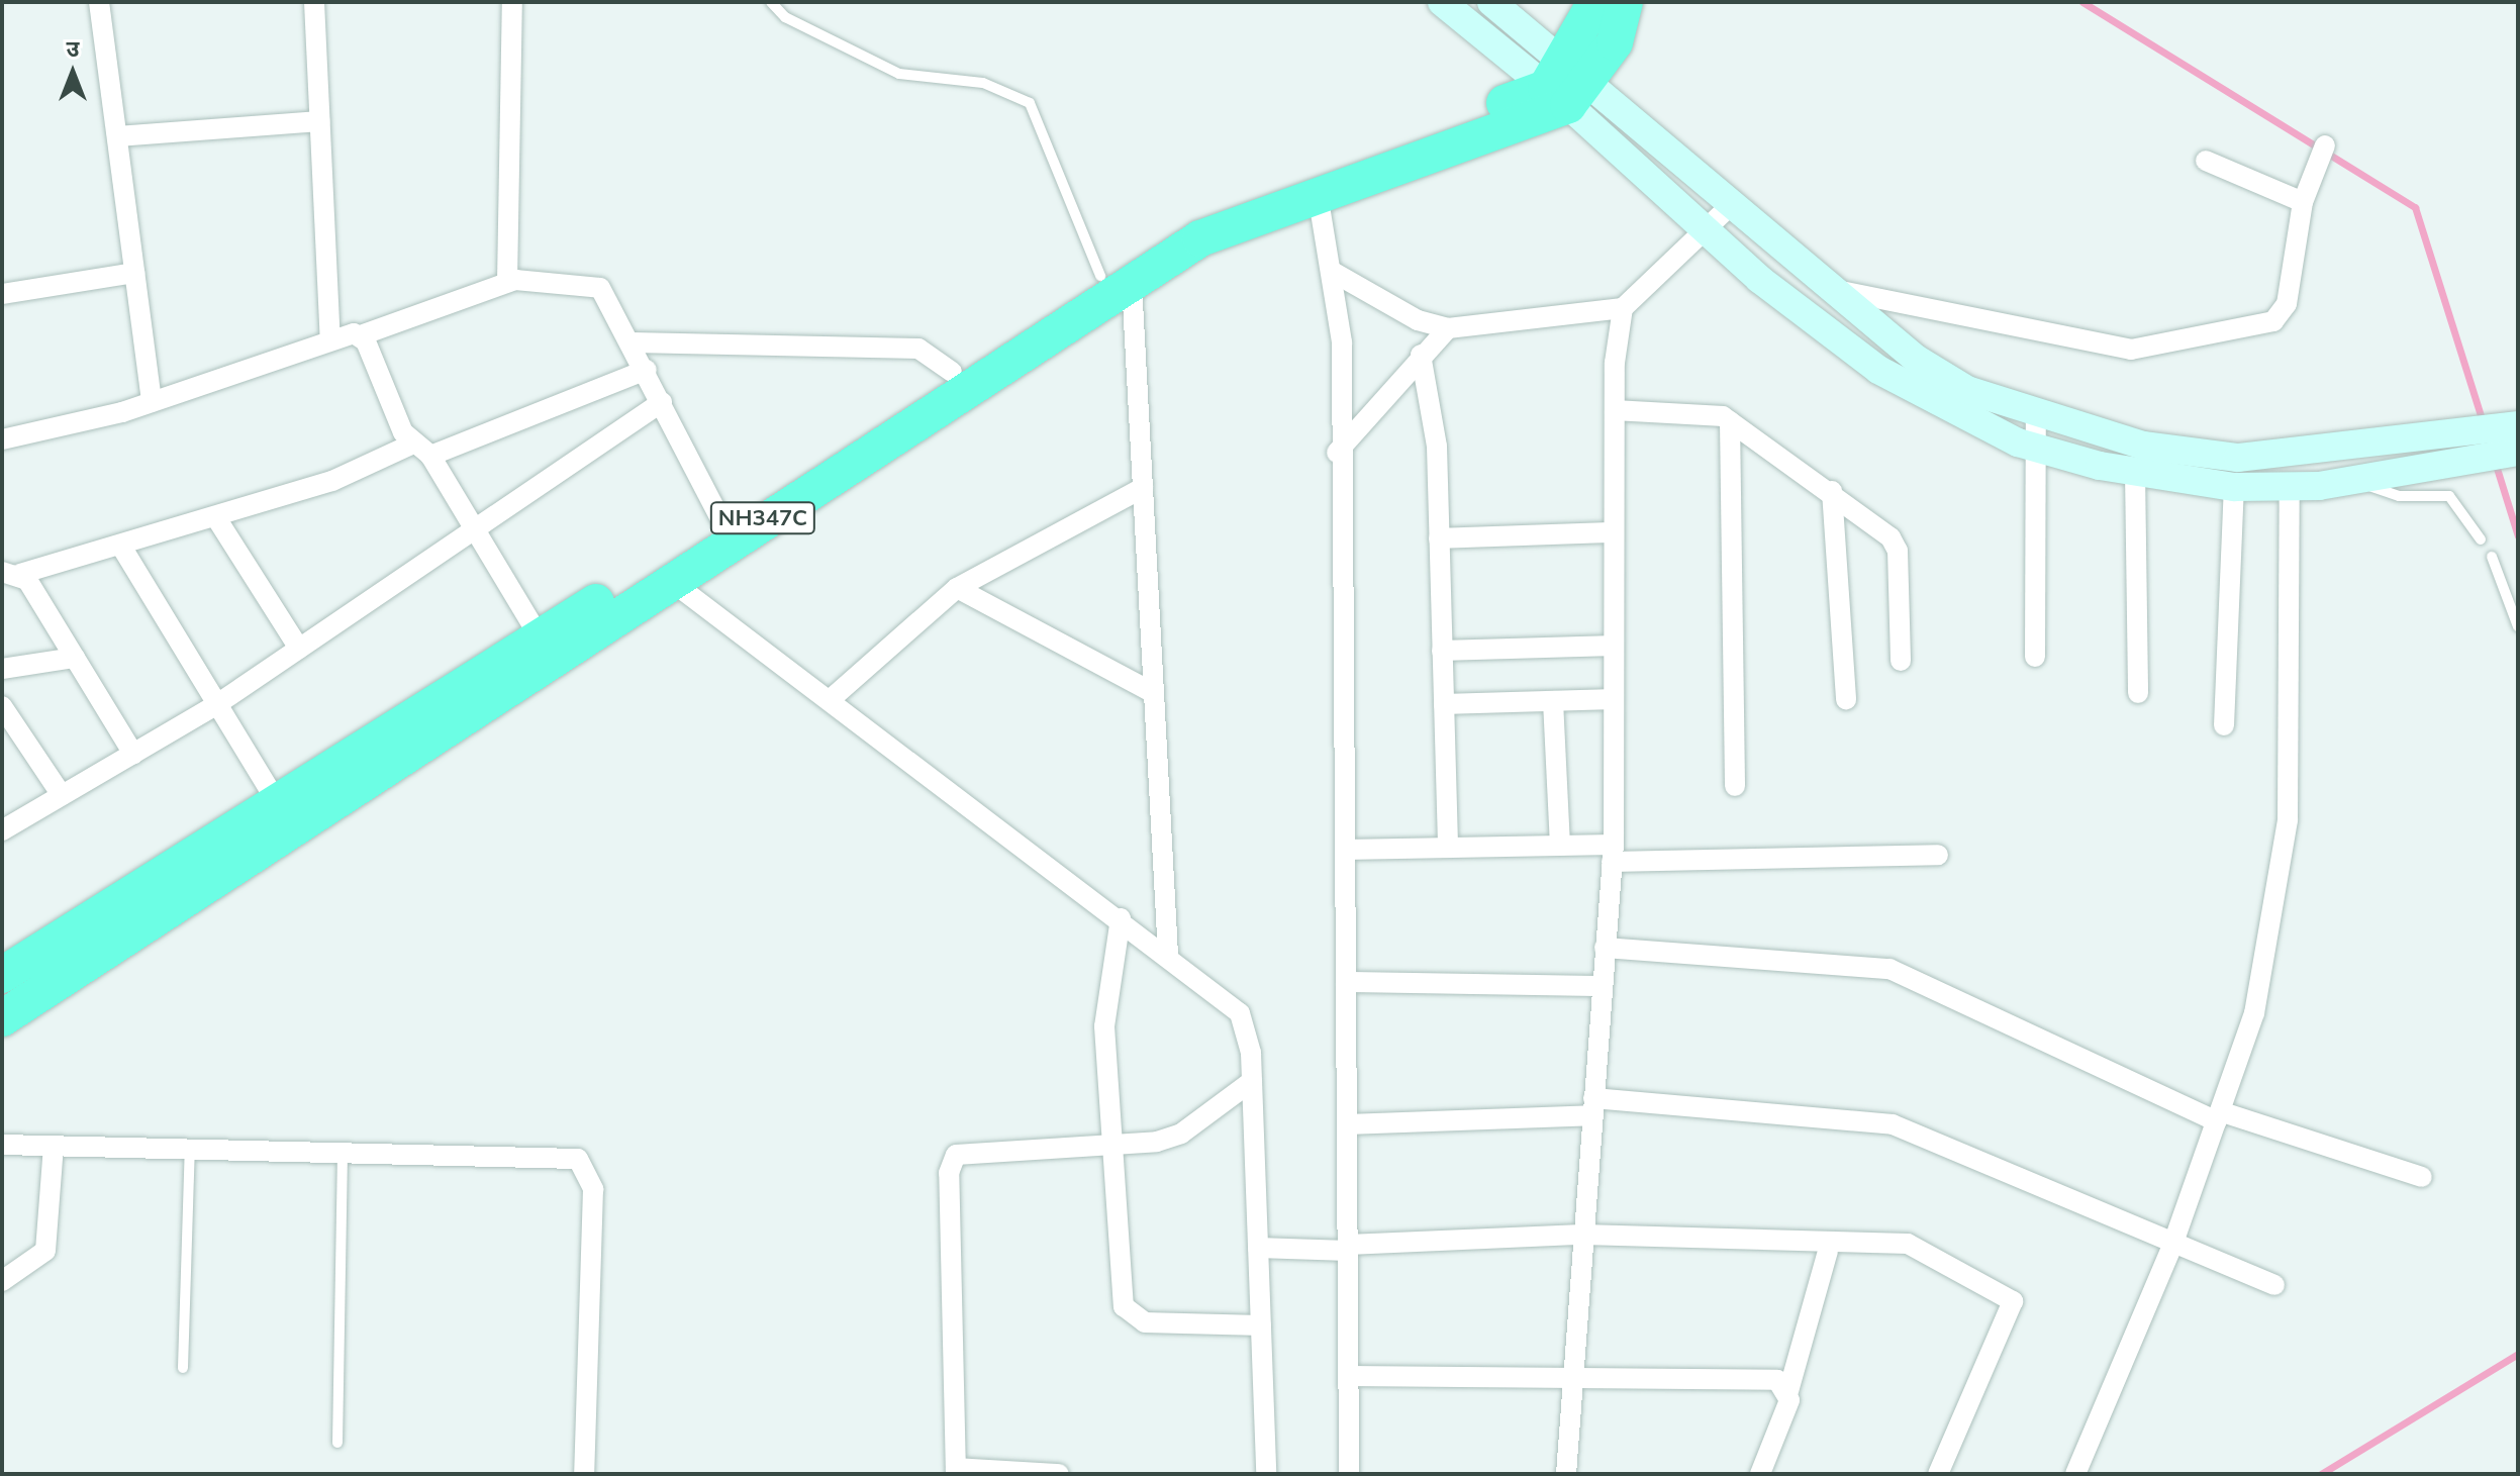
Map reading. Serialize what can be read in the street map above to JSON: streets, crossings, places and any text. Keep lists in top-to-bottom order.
{
  "streets": {
    "highway": ["NH347C"]
  },
  "north": "top"
}
